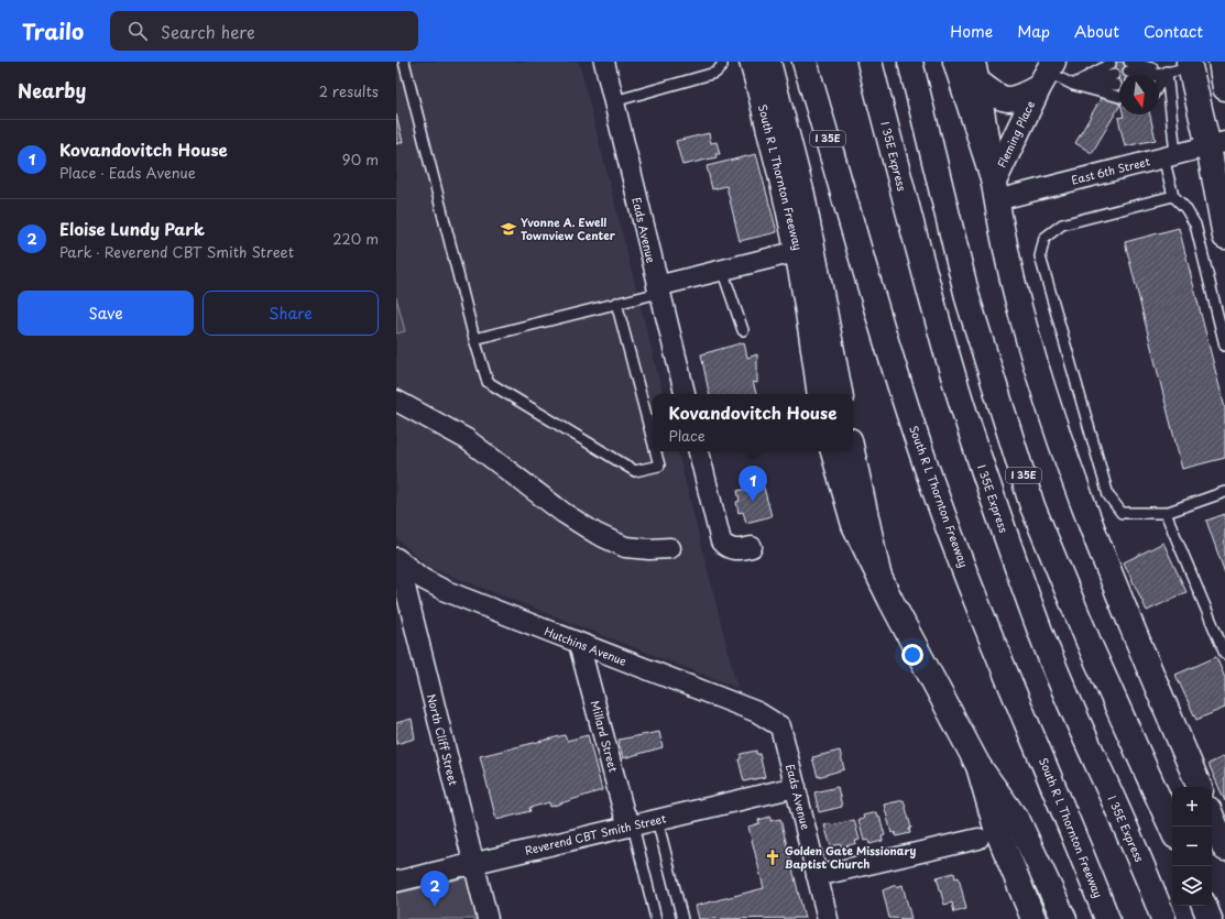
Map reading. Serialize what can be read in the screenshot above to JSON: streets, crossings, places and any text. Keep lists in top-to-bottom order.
{
  "streets": {
    "main road": [
      "Fleming Place",
      "I 35E",
      "I 35E Express",
      "South R L Thornton Freeway"
    ],
    "street": [
      "East 6th Street",
      "Eads Avenue",
      "Hutchins Avenue",
      "Millard Street",
      "North Cliff Street",
      "Reverend CBT Smith Street"
    ]
  },
  "crossings": [
    ["Fleming Place", "East 6th Street"],
    ["Eads Avenue", "Hutchins Avenue"],
    ["Eads Avenue", "Reverend CBT Smith Street"],
    ["Hutchins Avenue", "Millard Street"],
    ["Hutchins Avenue", "North Cliff Street"],
    ["Millard Street", "Reverend CBT Smith Street"],
    ["North Cliff Street", "Reverend CBT Smith Street"]
  ],
  "places": {
    "school or university": ["Yvonne A. Ewell Townview Center"],
    "church": ["Golden Gate Missionary Baptist Church"]
  },
  "north": "bottom",
  "page": {
    "header": "Trailo",
    "search": "Search here",
    "nav": [
      "Home",
      "Map",
      "About",
      "Contact"
    ],
    "heading": ["Nearby", "2 results"],
    "list": [
      {
        "mark": "1",
        "name": "Kovandovitch House",
        "note": "Place · Eads Avenue",
        "value": "90 m"
      },
      {
        "mark": "2",
        "name": "Eloise Lundy Park",
        "note": "Park · Reverend CBT Smith Street",
        "value": "220 m"
      }
    ],
    "buttons": ["Save", "Share"],
    "popup": ["Kovandovitch House", "Place"],
    "pins": ["1", "2"],
    "map_buttons": ["+", "−"]
  }
}
